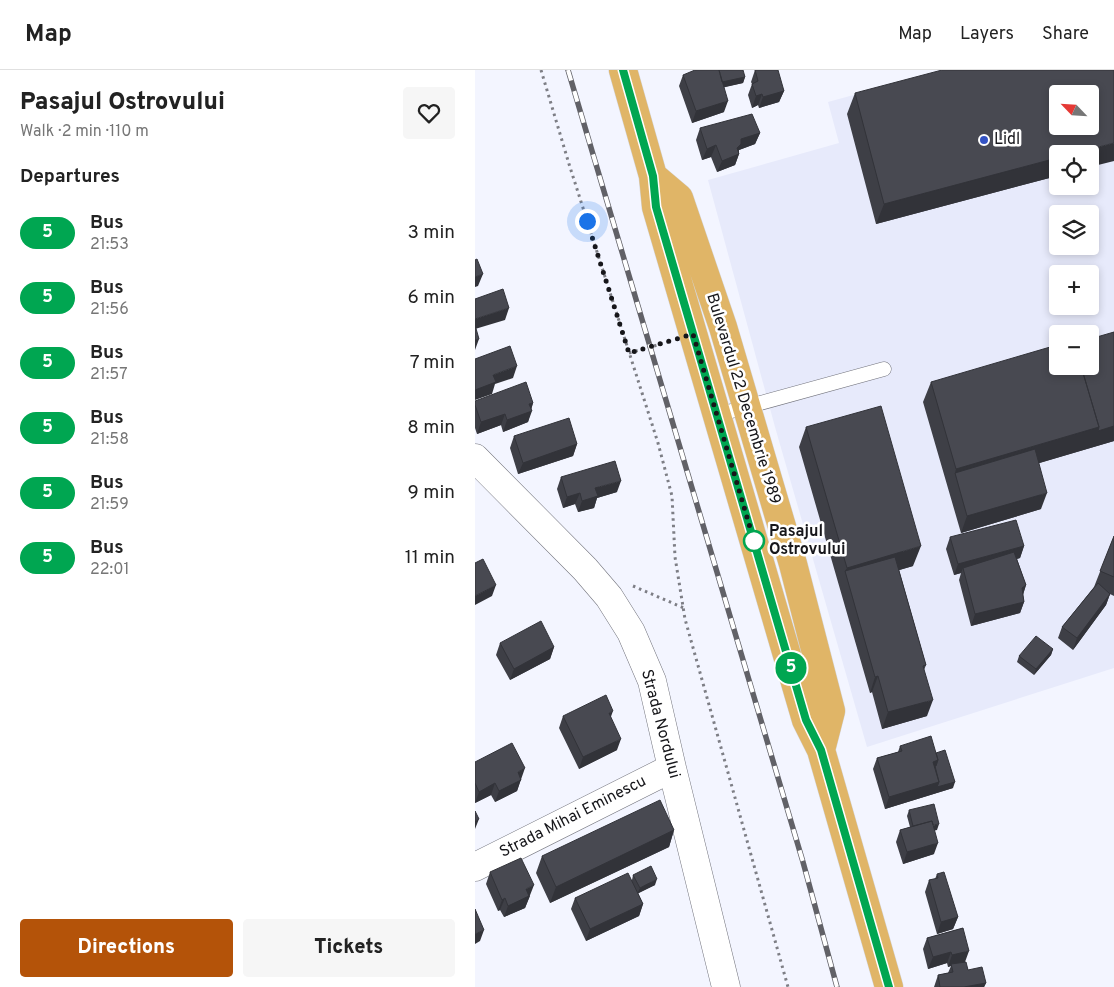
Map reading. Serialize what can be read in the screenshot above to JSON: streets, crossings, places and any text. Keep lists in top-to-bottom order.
{
  "streets": {
    "main road": ["Bulevardul 22 Decembrie 1989"],
    "street": ["Strada Nordului", "Strada Mihai Eminescu"]
  },
  "crossings": [
    ["Strada Nordului", "Strada Mihai Eminescu"]
  ],
  "places": ["Lidl", "Pasajul Ostrovului"],
  "lines": ["bus line 5"],
  "north": "top left",
  "page": {
    "header": "Map",
    "nav": ["Map", "Layers", "Share"],
    "heading": [
      ["Pasajul Ostrovului", "Walk · 2 min · 110 m"],
      "Departures"
    ],
    "on_map": "5",
    "map_buttons": ["+", "−"],
    "list": [
      {
        "mark": "5",
        "name": "Bus",
        "note": "21:53",
        "value": "3 min"
      },
      {
        "mark": "5",
        "name": "Bus",
        "note": "21:56",
        "value": "6 min"
      },
      {
        "mark": "5",
        "name": "Bus",
        "note": "21:57",
        "value": "7 min"
      },
      {
        "mark": "5",
        "name": "Bus",
        "note": "21:58",
        "value": "8 min"
      },
      {
        "mark": "5",
        "name": "Bus",
        "note": "21:59",
        "value": "9 min"
      },
      {
        "mark": "5",
        "name": "Bus",
        "note": "22:01",
        "value": "11 min"
      }
    ],
    "buttons": ["Directions", "Tickets"]
  }
}
